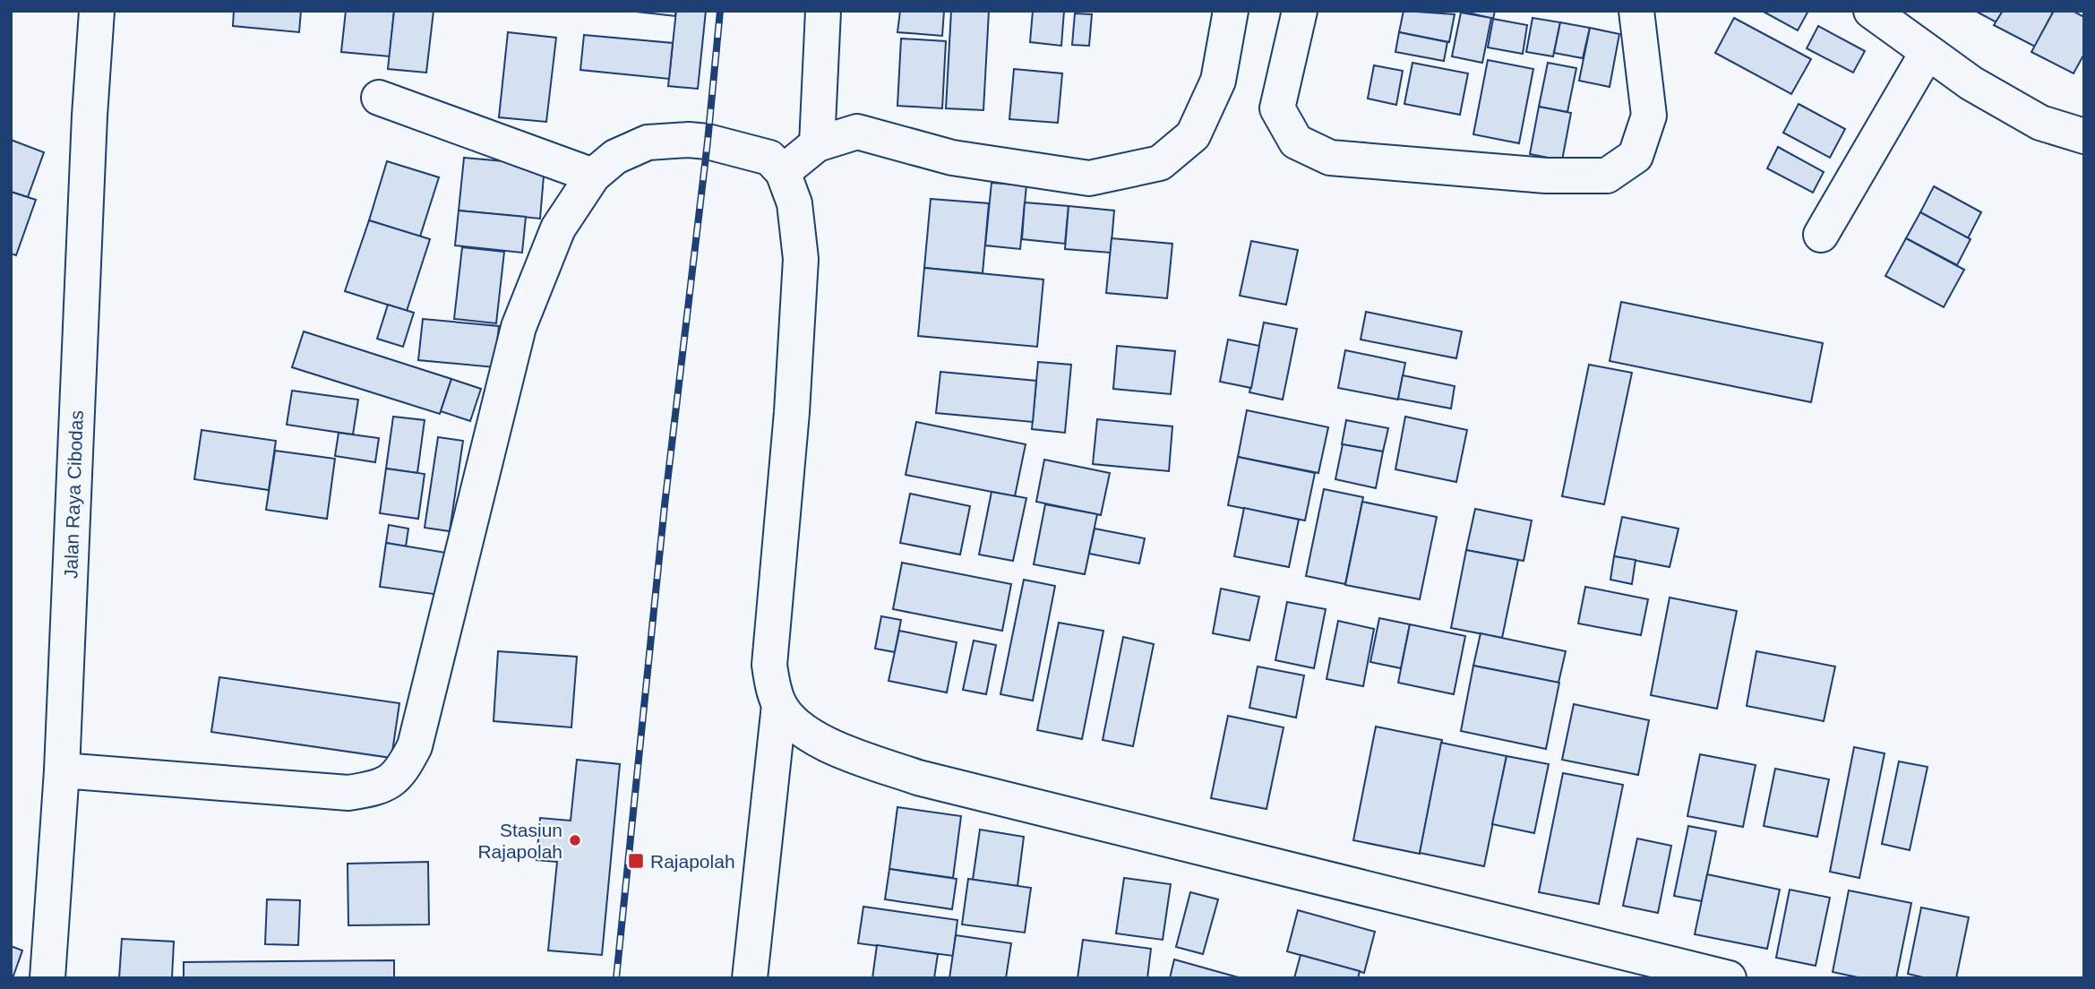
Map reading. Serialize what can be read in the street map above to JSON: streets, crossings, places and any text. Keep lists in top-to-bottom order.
{
  "streets": {
    "main road": ["Jalan Raya Cibodas"]
  },
  "places": {
    "other": ["Stasiun Rajapolah"],
    "transit": ["Rajapolah"]
  }
}
